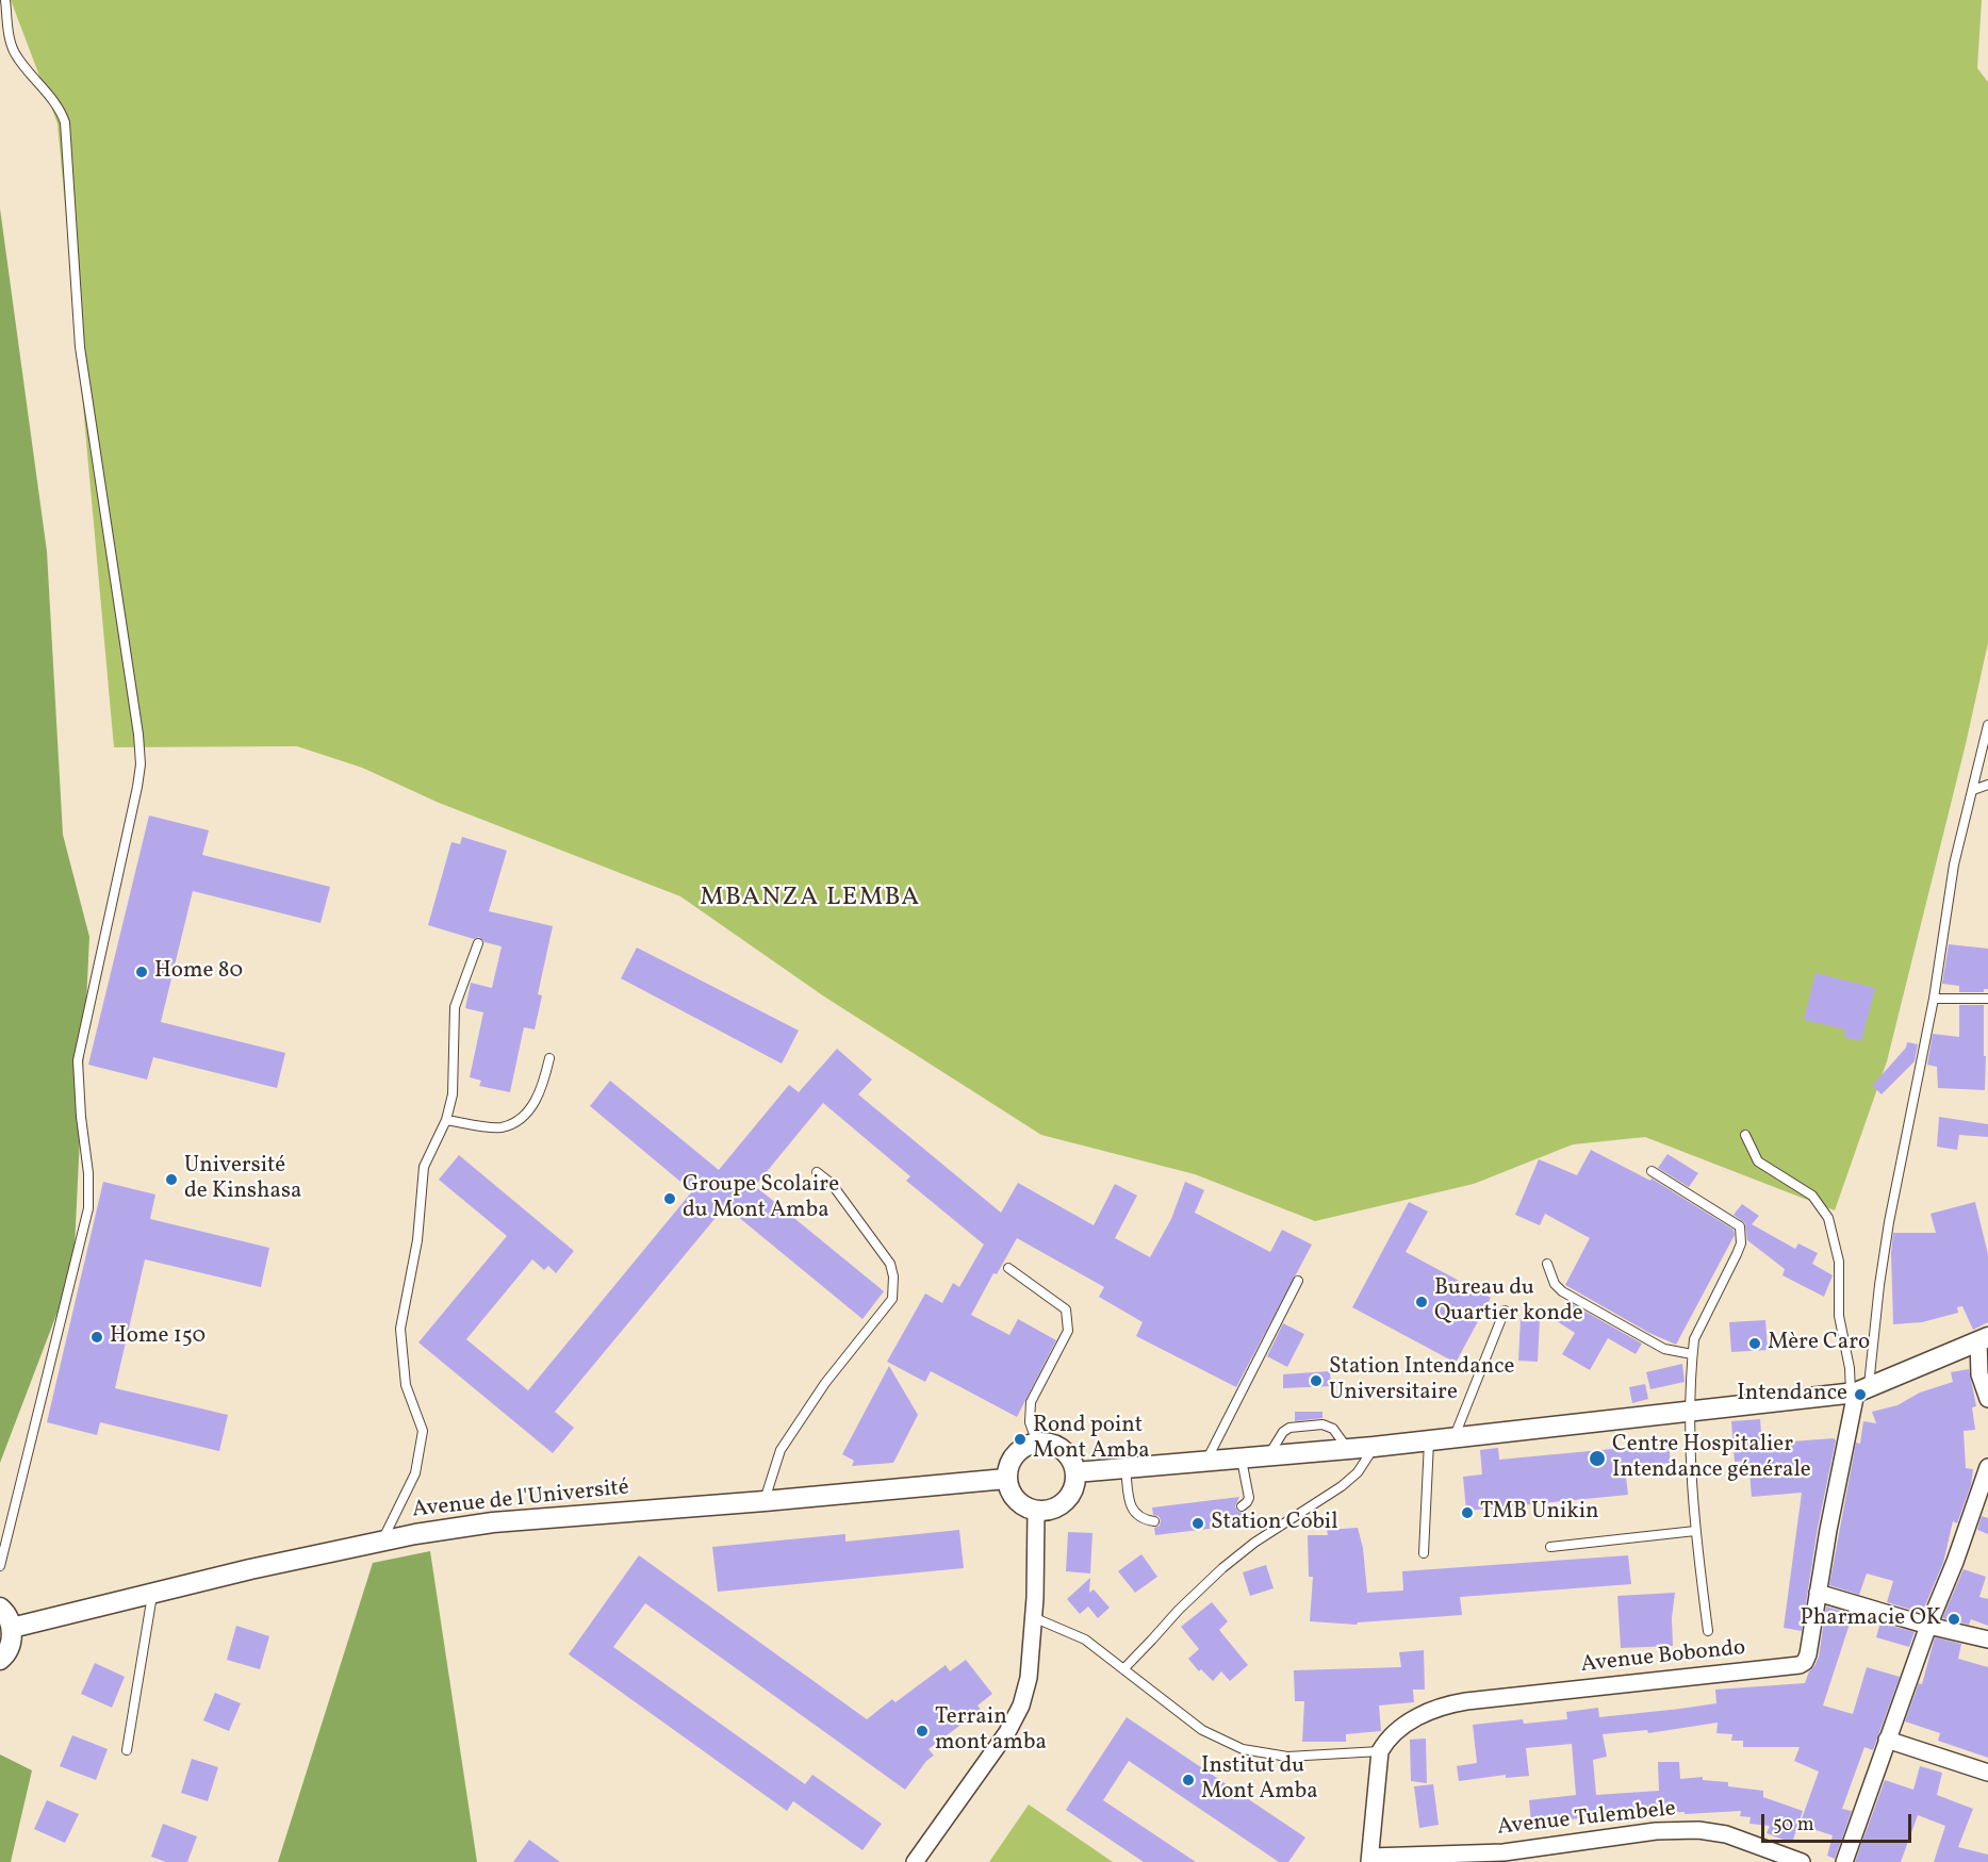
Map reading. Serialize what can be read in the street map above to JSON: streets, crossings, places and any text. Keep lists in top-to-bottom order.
{
  "streets": {
    "street": ["Avenue de l'Université", "Avenue Bobondo", "Avenue Tulembele"]
  },
  "districts": ["MBANZA LEMBA"],
  "places": [
    "Home 80",
    "Université de Kinshasa",
    "Groupe Scolaire du Mont Amba",
    "Bureau du Quartier konde",
    "Home 150",
    "Mère Caro",
    "Station Intendance Universitaire",
    "Intendance",
    "Rond point Mont Amba",
    "Centre Hospitalier Intendance générale",
    "TMB Unikin",
    "Station Cobil",
    "Pharmacie OK",
    "Terrain mont amba",
    "Institut du Mont Amba"
  ],
  "scale_bar": "50 m"
}
